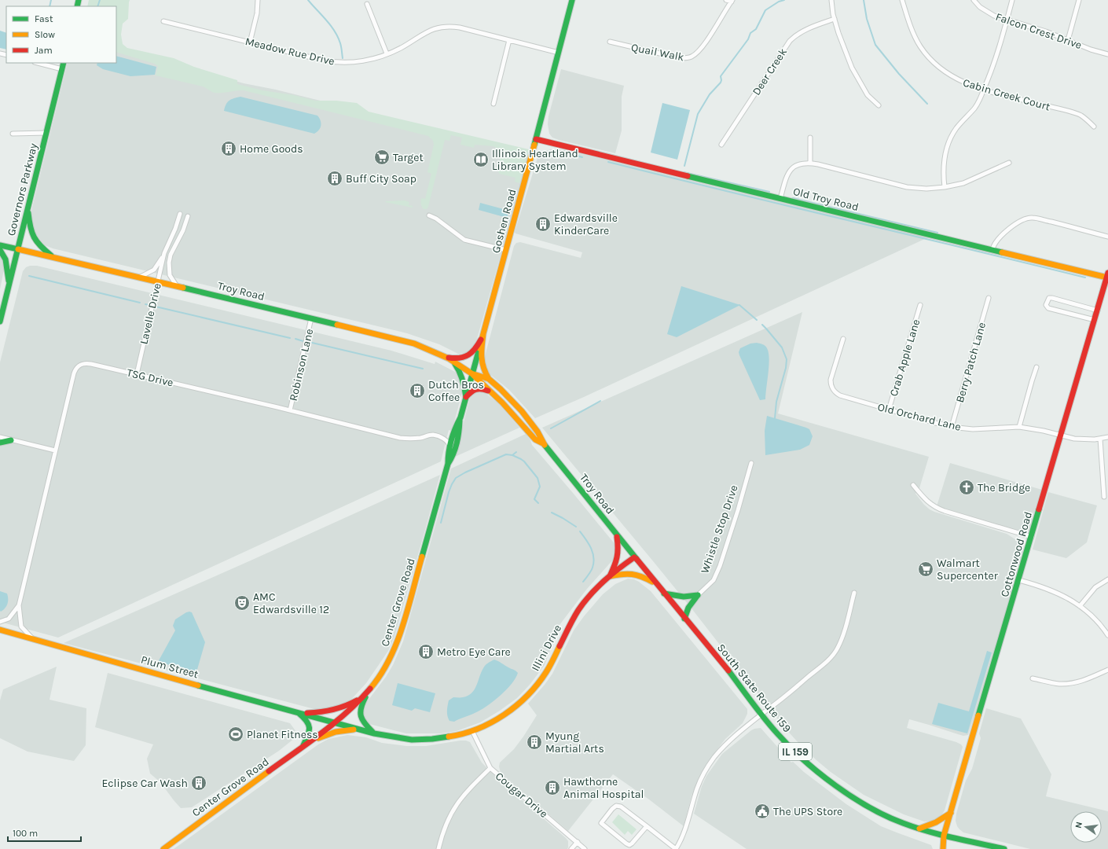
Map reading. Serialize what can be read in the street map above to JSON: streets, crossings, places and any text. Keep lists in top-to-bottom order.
{
  "streets": {
    "main road": [
      "Governors Parkway",
      "Old Troy Road",
      "Goshen Road",
      "Troy Road",
      "Whistle Stop Drive",
      "Cottonwood Road",
      "Center Grove Road",
      "Illini Drive",
      "Plum Street",
      "South State Route 159",
      "IL 159"
    ],
    "street": [
      "Falcon Crest Drive",
      "Meadow Rue Drive",
      "Quail Walk",
      "Deer Creek",
      "Cabin Creek Court",
      "Lavelle Drive",
      "Crab Apple Lane",
      "Berry Patch Lane",
      "Robinson Lane",
      "TSG Drive",
      "Old Orchard Lane",
      "Cougar Drive"
    ]
  },
  "crossings": [
    ["Meadow Rue Drive", "Goshen Road"],
    ["Governors Parkway", "Troy Road"],
    ["Old Troy Road", "Goshen Road"],
    ["Old Troy Road", "Cottonwood Road"],
    ["Goshen Road", "Troy Road"],
    ["Goshen Road", "Center Grove Road"],
    ["Troy Road", "Lavelle Drive"],
    ["Troy Road", "Robinson Lane"],
    ["Troy Road", "Center Grove Road"],
    ["Troy Road", "Illini Drive"],
    ["Troy Road", "South State Route 159"],
    ["Lavelle Drive", "TSG Drive"],
    ["Crab Apple Lane", "Old Orchard Lane"],
    ["Berry Patch Lane", "Old Orchard Lane"],
    ["Robinson Lane", "TSG Drive"],
    ["TSG Drive", "Center Grove Road"],
    ["TSG Drive", "Plum Street"],
    ["Old Orchard Lane", "Cottonwood Road"],
    ["Whistle Stop Drive", "South State Route 159"],
    ["Cottonwood Road", "South State Route 159"],
    ["Center Grove Road", "Illini Drive"],
    ["Center Grove Road", "Plum Street"],
    ["Illini Drive", "Plum Street"],
    ["Illini Drive", "South State Route 159"],
    ["Illini Drive", "Cougar Drive"]
  ],
  "places": {
    "building": [
      "Home Goods",
      "Buff City Soap",
      "Edwardsville KinderCare",
      "Dutch Bros Coffee",
      "Metro Eye Care",
      "Myung Martial Arts",
      "Eclipse Car Wash",
      "Hawthorne Animal Hospital"
    ],
    "supermarket": ["Target", "Walmart Supercenter"],
    "library": ["Illinois Heartland Library System"],
    "church": ["The Bridge"],
    "theatre": ["AMC Edwardsville 12"],
    "sports": ["Planet Fitness"],
    "public building": ["The UPS Store"]
  },
  "legend": ["Fast", "Slow", "Jam"],
  "scale_bar": "100 m",
  "north": "left"
}
